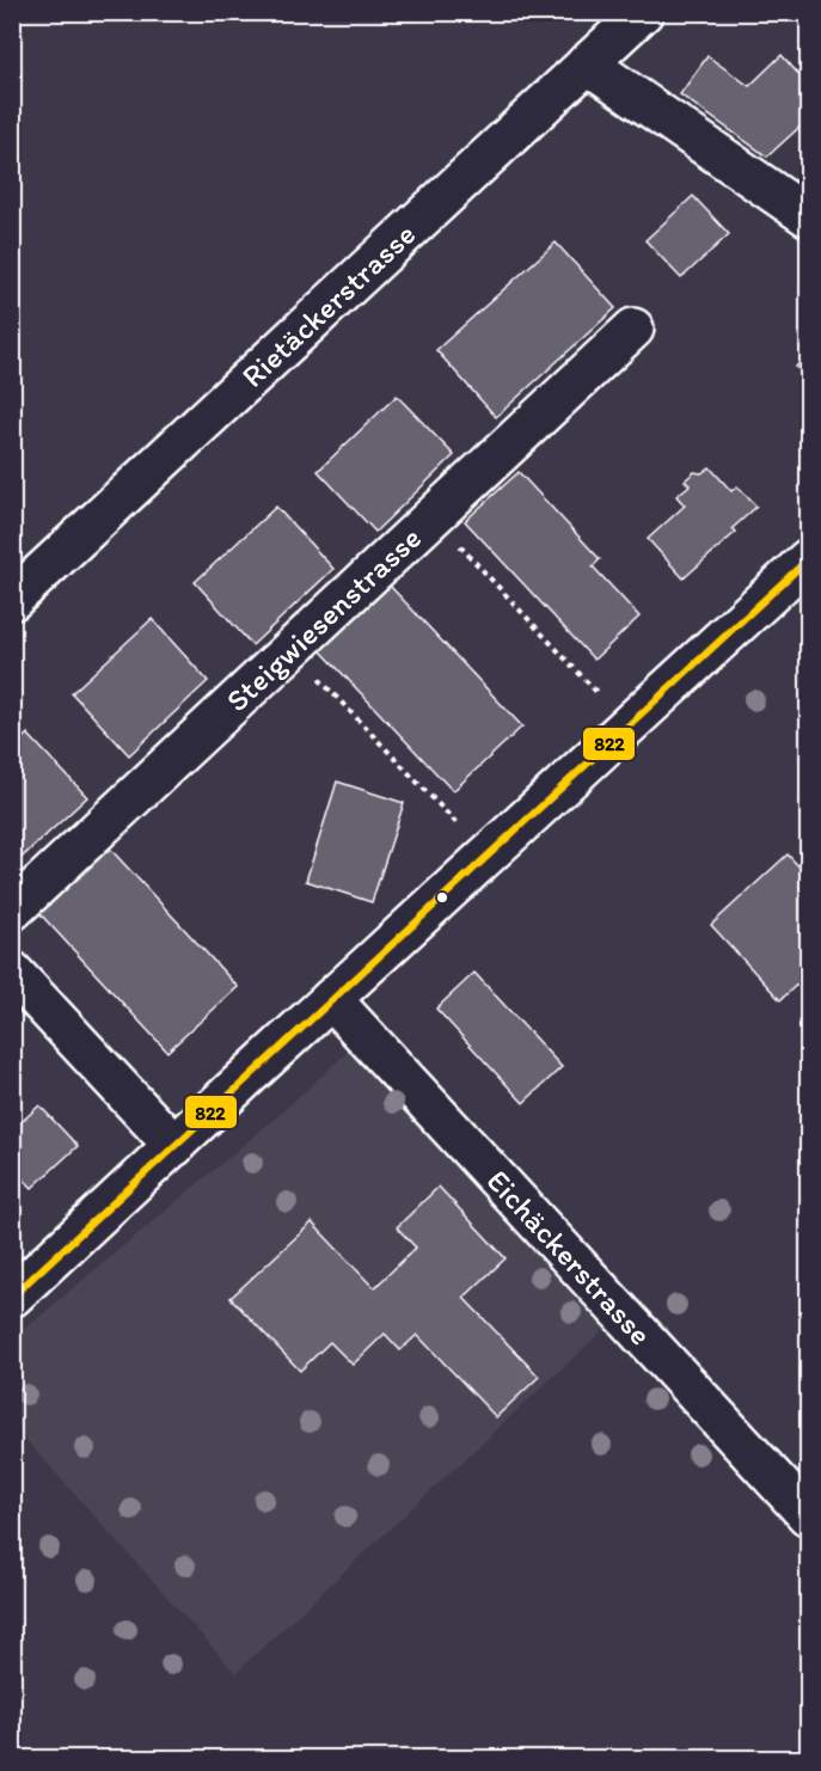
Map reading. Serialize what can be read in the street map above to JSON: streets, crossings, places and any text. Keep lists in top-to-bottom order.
{
  "streets": {
    "street": ["Rietäckerstrasse", "Steigwiesenstrasse", "Eichäckerstrasse"]
  },
  "lines": ["transit line 822"]
}
